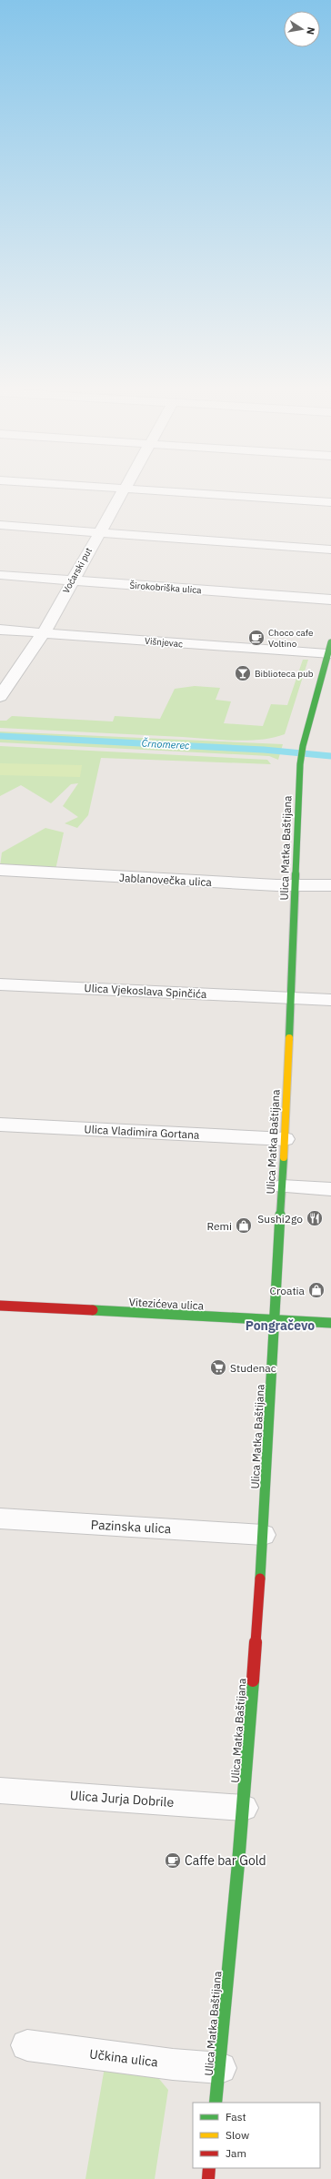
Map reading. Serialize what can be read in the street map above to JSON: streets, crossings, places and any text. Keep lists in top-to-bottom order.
{
  "streets": {
    "street": [
      "Voćarski put",
      "Širokobriška ulica",
      "Višnjevac",
      "Ulica Matka Baštijana",
      "Jablanovečka ulica",
      "Ulica Vjekoslava Spinčića",
      "Ulica Vladimira Gortana",
      "Vitezićeva ulica",
      "Pazinska ulica",
      "Ulica Jurja Dobrile",
      "Učkina ulica"
    ]
  },
  "crossings": [
    ["Voćarski put", "Širokobriška ulica"],
    ["Voćarski put", "Višnjevac"],
    ["Višnjevac", "Ulica Matka Baštijana"],
    ["Ulica Matka Baštijana", "Jablanovečka ulica"],
    ["Ulica Matka Baštijana", "Ulica Vjekoslava Spinčića"],
    ["Ulica Matka Baštijana", "Ulica Vladimira Gortana"],
    ["Ulica Matka Baštijana", "Vitezićeva ulica"],
    ["Ulica Matka Baštijana", "Pazinska ulica"],
    ["Ulica Matka Baštijana", "Ulica Jurja Dobrile"],
    ["Ulica Matka Baštijana", "Učkina ulica"]
  ],
  "districts": ["Pongračevo"],
  "water": ["Črnomerec"],
  "places": {
    "cafe": ["Choco cafe Voltino", "Caffe bar Gold"],
    "bar": ["Biblioteca pub"],
    "restaurant": ["Sushi2go"],
    "shop": ["Remi", "Croatia"],
    "supermarket": ["Studenac"]
  },
  "legend": ["Fast", "Slow", "Jam"],
  "north": "right"
}
